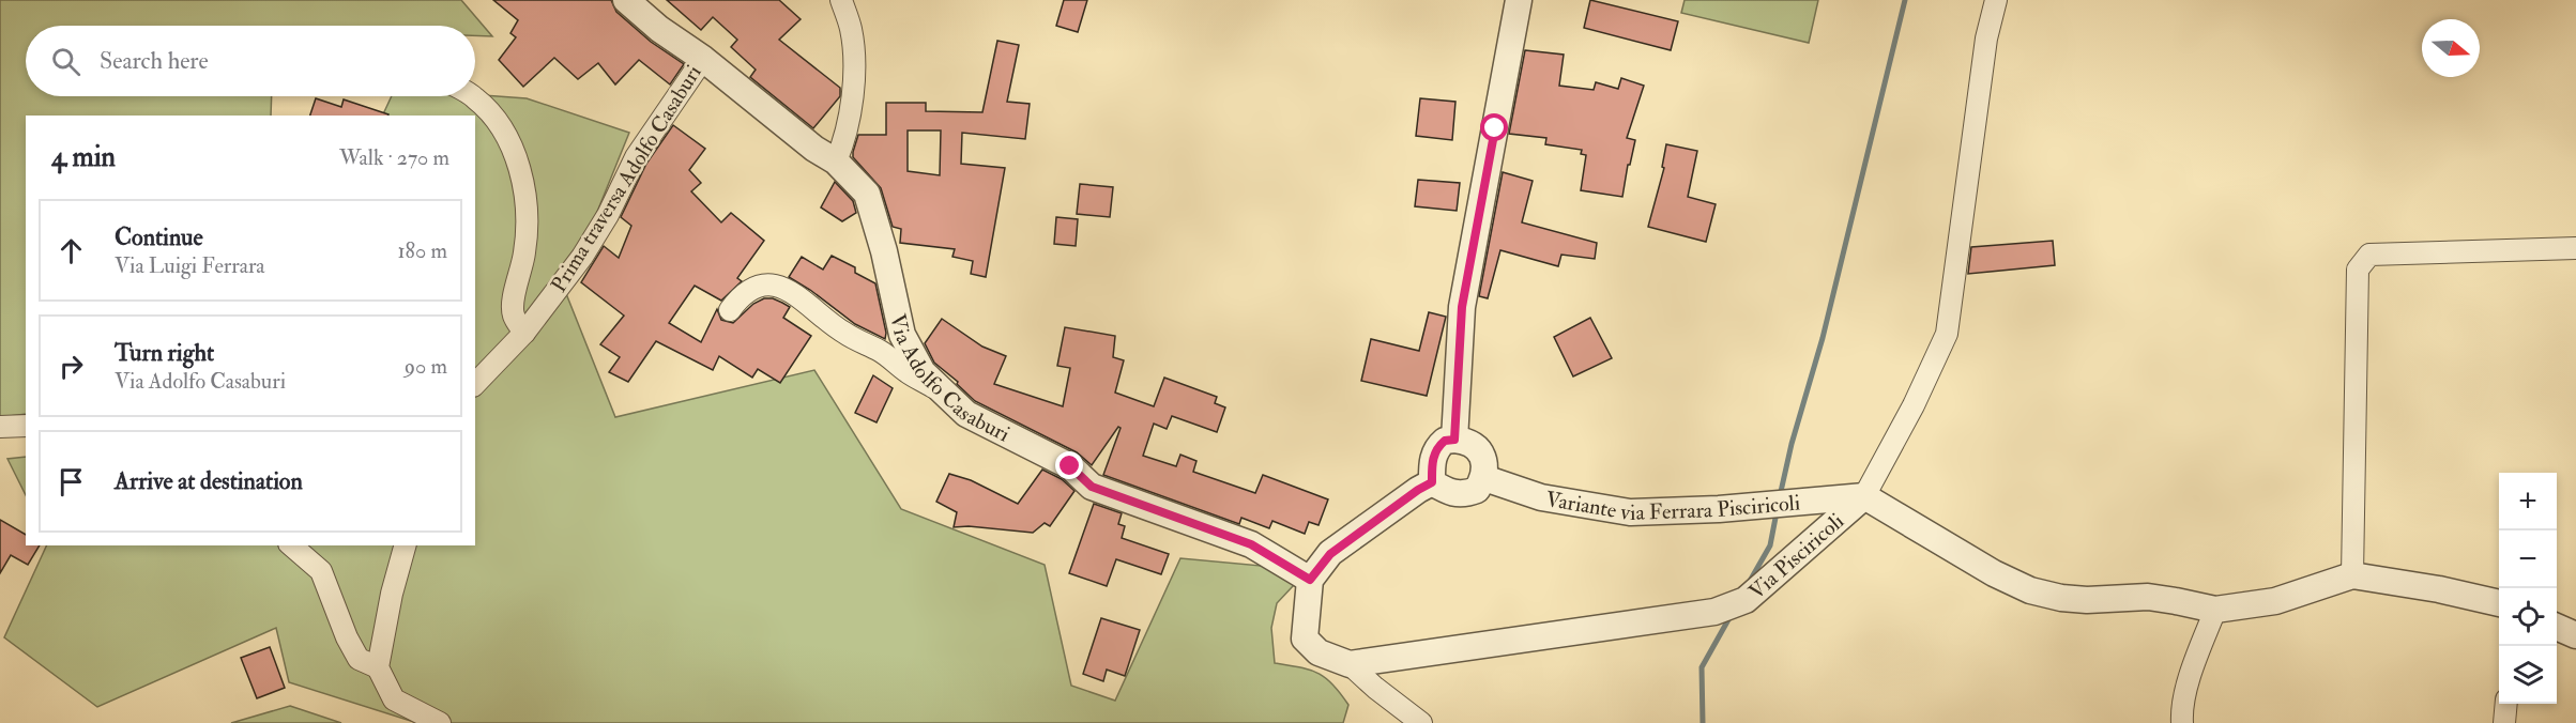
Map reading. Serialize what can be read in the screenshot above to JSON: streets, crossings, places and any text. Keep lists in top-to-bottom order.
{
  "streets": {
    "street": [
      "Prima traversa Adolfo Casaburi",
      "Via Adolfo Casaburi",
      "Variante via Ferrara Pisciricoli",
      "Via Pisciricoli"
    ]
  },
  "crossings": [
    ["Prima traversa Adolfo Casaburi", "Via Adolfo Casaburi"],
    ["Variante via Ferrara Pisciricoli", "Via Pisciricoli"]
  ],
  "north": "right",
  "page": {
    "search": "Search here",
    "heading": ["4 min", "Walk · 270 m"],
    "list": [
      ["Continue", "Via Luigi Ferrara", "180 m"],
      ["Turn right", "Via Adolfo Casaburi", "90 m"],
      "Arrive at destination"
    ],
    "map_buttons": ["+", "−"]
  }
}
